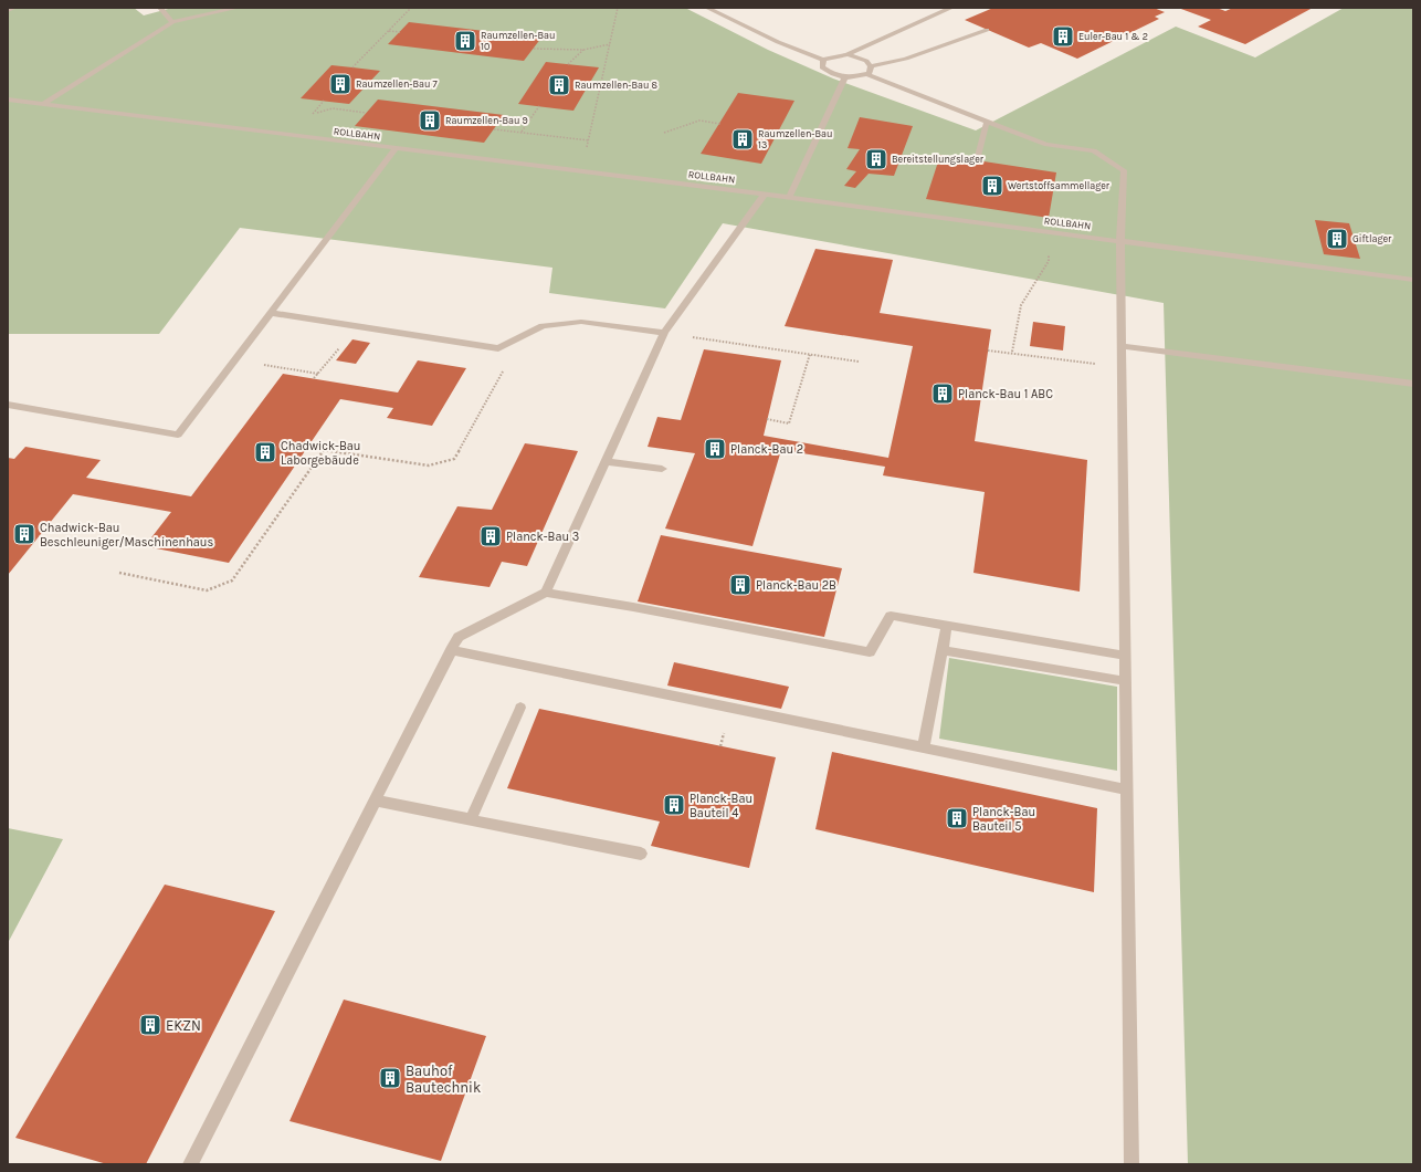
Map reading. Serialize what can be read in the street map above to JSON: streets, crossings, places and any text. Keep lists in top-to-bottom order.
{
  "streets": {
    "lane": ["ROLLBAHN"]
  },
  "places": {
    "building": [
      "Euler-Bau 1 & 2",
      "Raumzellen-Bau 10",
      "Raumzellen-Bau 7",
      "Raumzellen-Bau 8",
      "Raumzellen-Bau 9",
      "Raumzellen-Bau 13",
      "Bereitstellungslager",
      "Wertstoffsammellager",
      "Giftlager",
      "Planck-Bau 1 ABC",
      "Planck-Bau 2",
      "Chadwick-Bau Laborgebäude",
      "Chadwick-Bau Beschleuniger/Maschinenhaus",
      "Planck-Bau 3",
      "Planck-Bau 2B",
      "Planck-Bau Bauteil 4",
      "Planck-Bau Bauteil 5",
      "EKZN",
      "Bauhof Bautechnik"
    ]
  }
}
